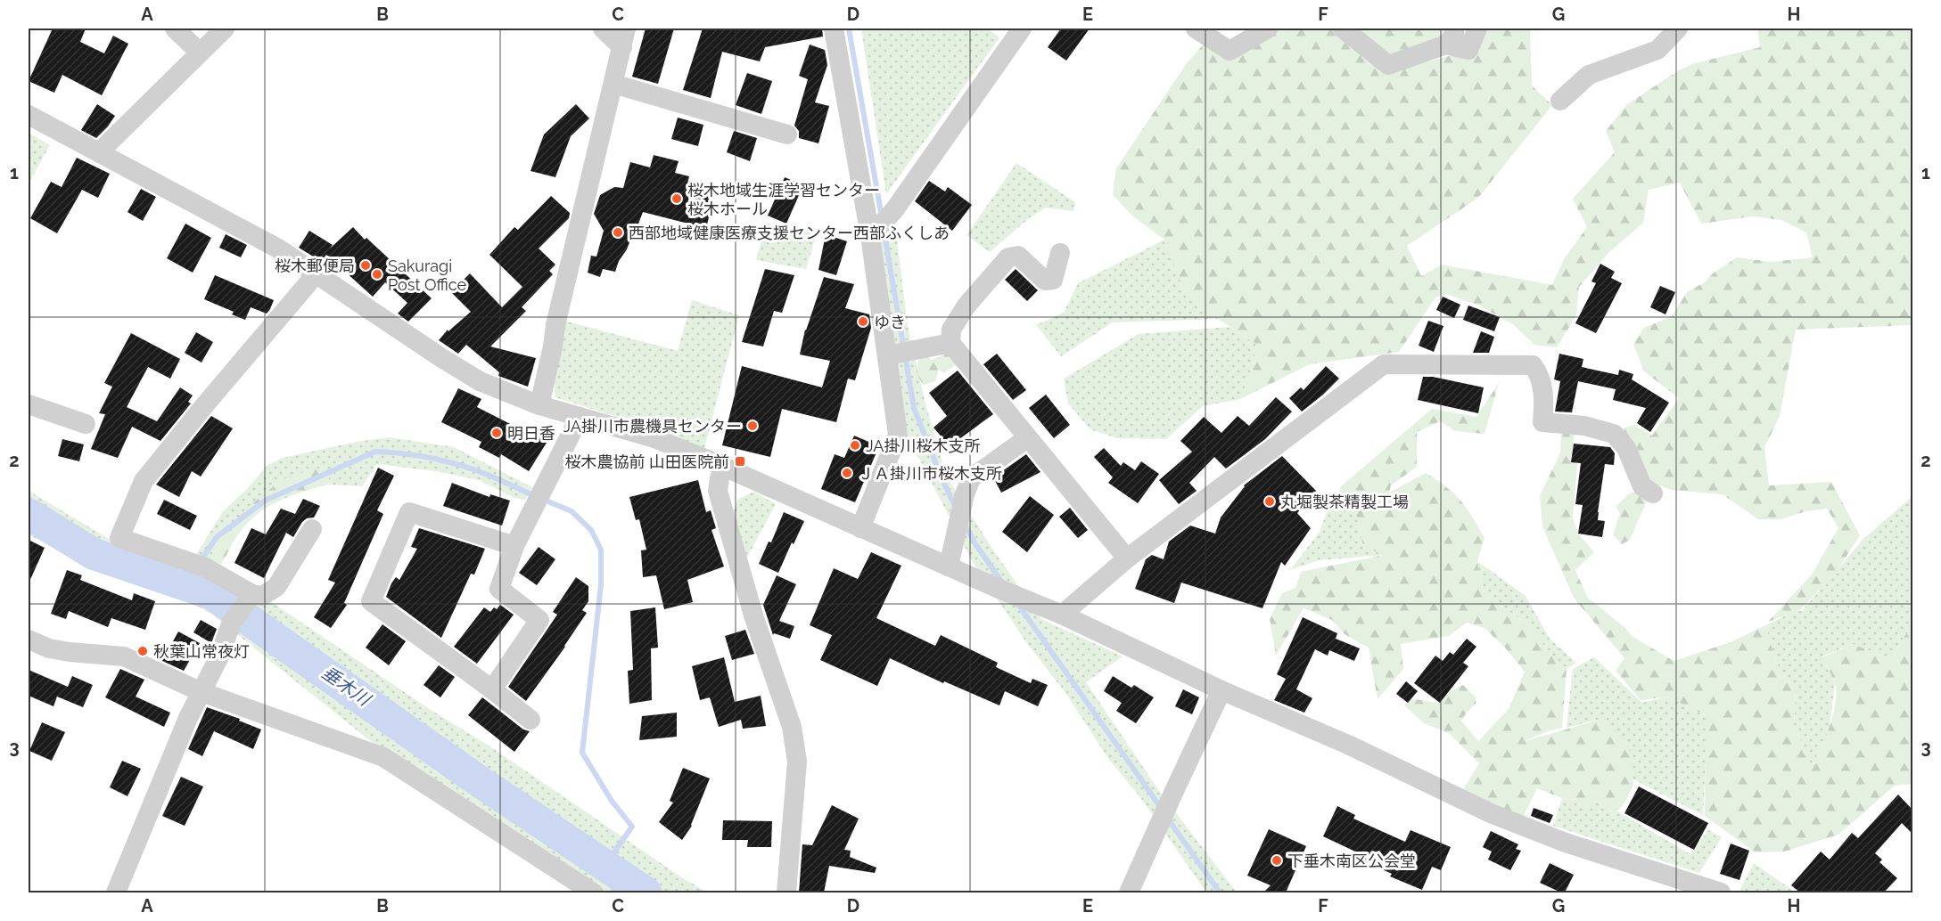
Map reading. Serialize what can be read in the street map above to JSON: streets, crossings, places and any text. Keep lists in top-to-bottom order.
{
  "water": ["垂木川"],
  "places": {
    "other": [
      "桜木地域生涯学習センター 桜木ホール",
      "西部地域健康医療支援センター西部ふくしあ",
      "桜木郵便局",
      "Sakuragi Post Office",
      "ゆき",
      "JA掛川市農機具センター",
      "明日香",
      "JA掛川桜木支所",
      "ＪＡ掛川市桜木支所",
      "丸堀製茶精製工場",
      "秋葉山常夜灯",
      "下垂木南区公会堂"
    ],
    "transit": ["桜木農協前 山田医院前"]
  },
  "grid": {
    "columns": [
      "A",
      "B",
      "C",
      "D",
      "E",
      "F",
      "G",
      "H"
    ],
    "rows": ["1", "2", "3"]
  }
}
